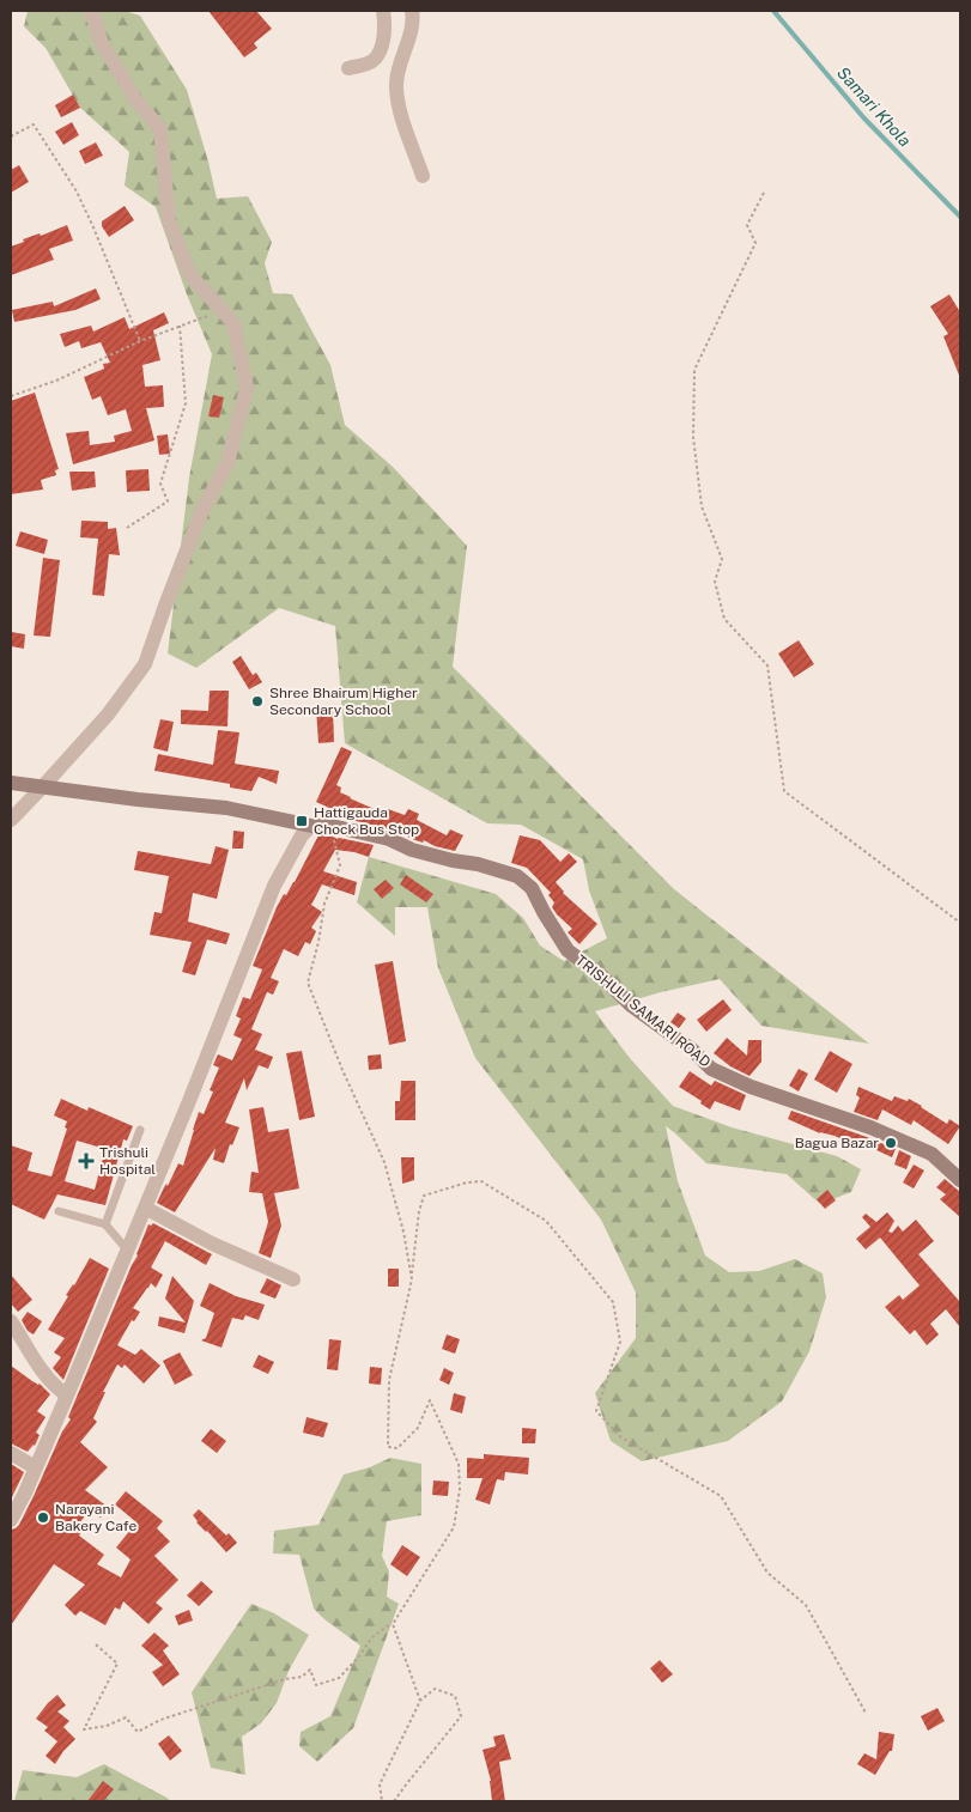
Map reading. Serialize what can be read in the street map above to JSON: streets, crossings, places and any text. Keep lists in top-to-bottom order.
{
  "streets": {
    "street": ["TRISHULI SAMARI ROAD"]
  },
  "water": ["Samari Khola"],
  "places": {
    "other": ["Shree Bhairum Higher Secondary School", "Bagua Bazar", "Narayani Bakery Cafe"],
    "transit": ["Hattigauda Chock Bus Stop"],
    "health": ["Trishuli Hospital"]
  }
}
